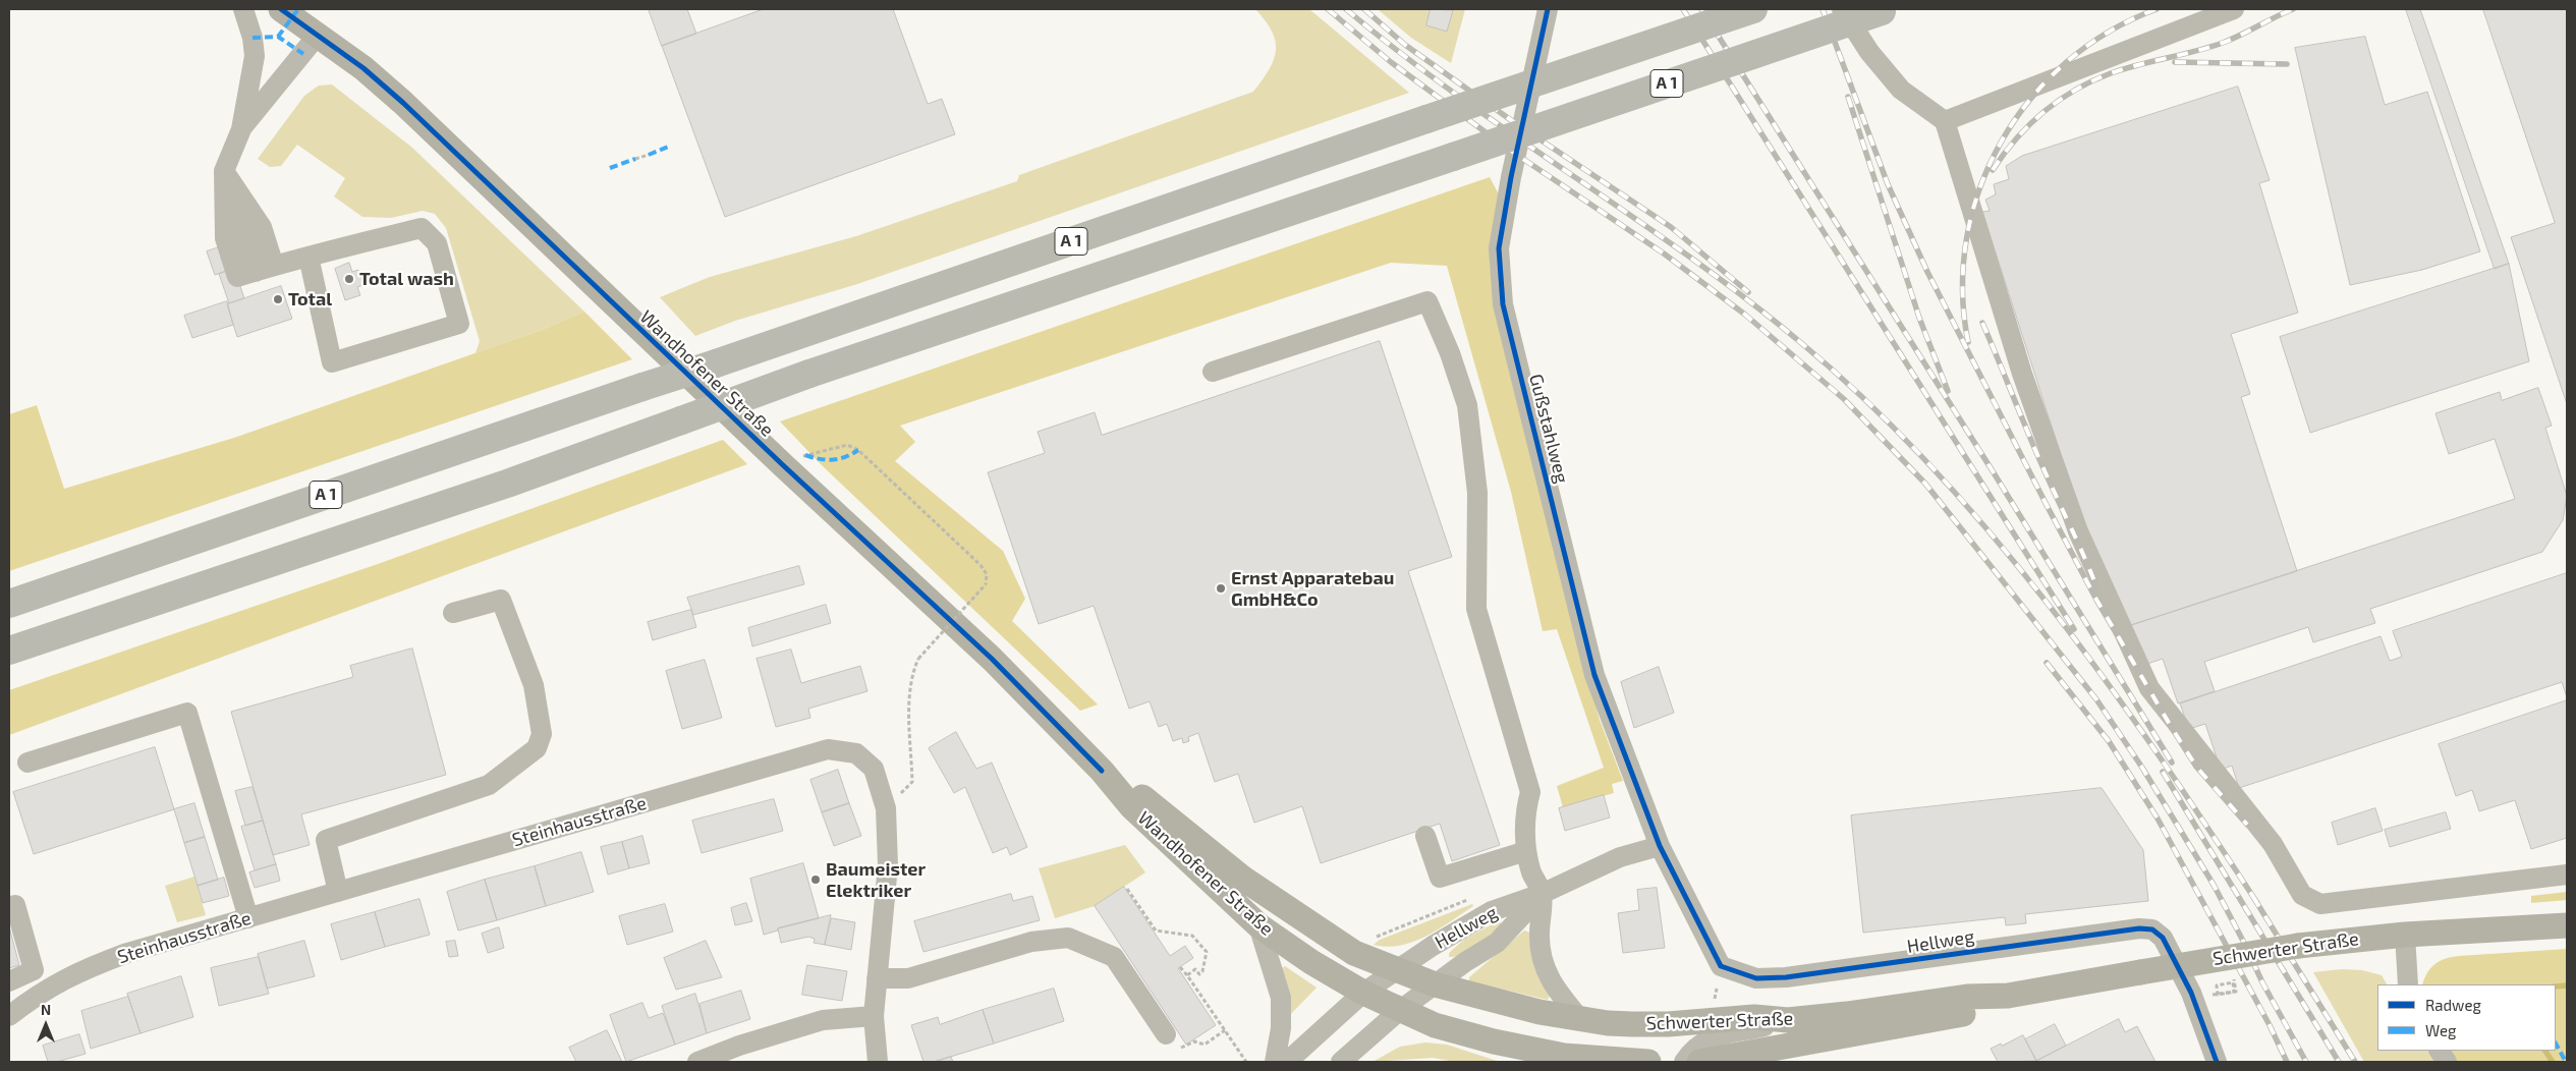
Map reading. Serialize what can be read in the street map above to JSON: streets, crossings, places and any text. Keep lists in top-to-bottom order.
{
  "streets": {
    "highway": ["A 1"],
    "main road": ["Wandhofener Straße", "Schwerter Straße"],
    "street": ["Gußstahlweg", "Steinhausstraße", "Hellweg"]
  },
  "crossings": [
    ["Wandhofener Straße", "Hellweg"],
    ["Wandhofener Straße", "Schwerter Straße"],
    ["Gußstahlweg", "Hellweg"],
    ["Hellweg", "Schwerter Straße"]
  ],
  "places": [
    "Total wash",
    "Total",
    "Ernst Apparatebau GmbH&Co",
    "Baumeister Elektriker"
  ],
  "legend": ["Radweg", "Weg"],
  "north": "top"
}
